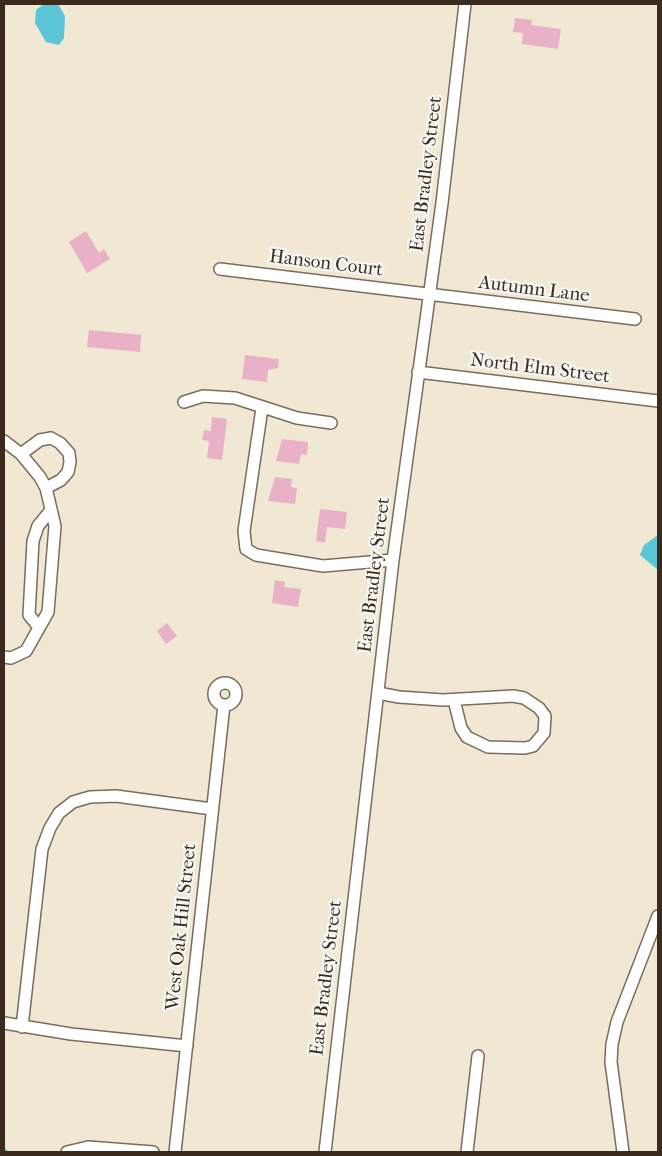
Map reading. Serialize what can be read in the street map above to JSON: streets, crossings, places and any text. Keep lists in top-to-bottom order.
{
  "streets": {
    "street": [
      "East Bradley Street",
      "Hanson Court",
      "Autumn Lane",
      "North Elm Street",
      "West Oak Hill Street"
    ]
  },
  "crossings": [
    ["East Bradley Street", "Hanson Court"],
    ["East Bradley Street", "Autumn Lane"],
    ["East Bradley Street", "North Elm Street"],
    ["Hanson Court", "Autumn Lane"]
  ]
}
